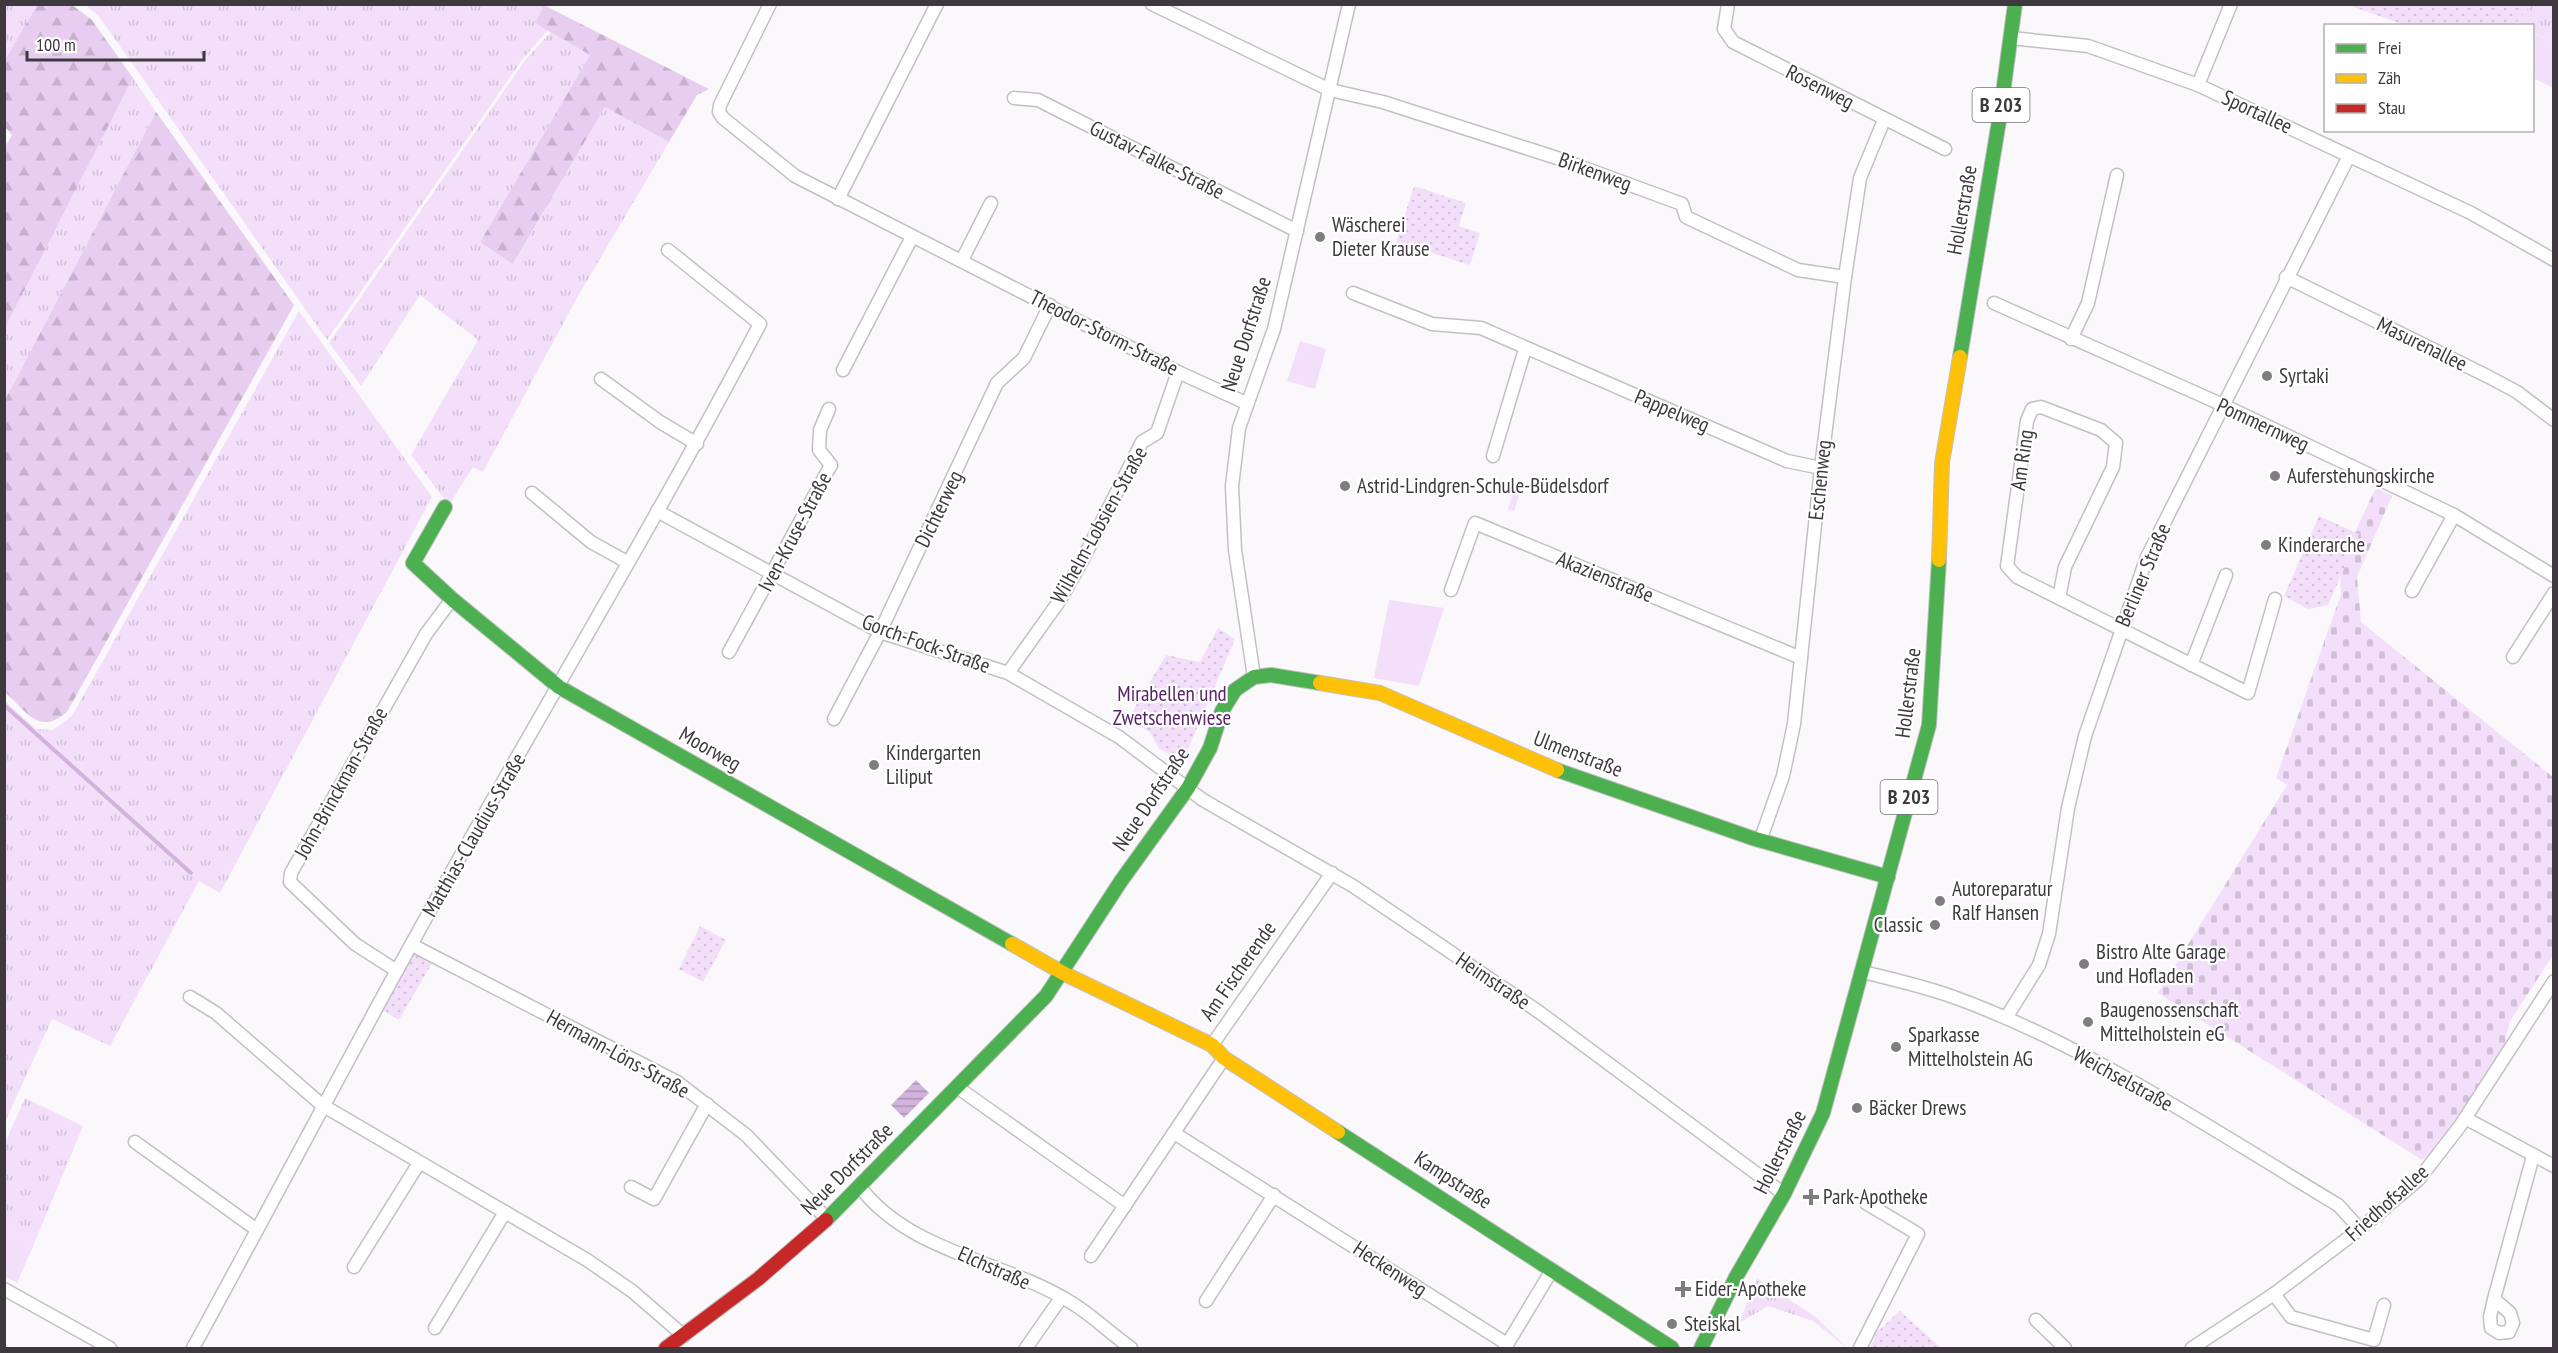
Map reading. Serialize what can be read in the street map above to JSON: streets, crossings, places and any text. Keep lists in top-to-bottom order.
{
  "streets": {
    "street": [
      "Rosenweg",
      "B 203",
      "Sportallee",
      "Gustav-Falke-Straße",
      "Birkenweg",
      "Hollerstraße",
      "Theodor-Storm-Straße",
      "Neue Dorfstraße",
      "Masurenallee",
      "Pappelweg",
      "Pommernweg",
      "Am Ring",
      "Eschenweg",
      "Dichterweg",
      "Wilhelm-Lobsien-Straße",
      "Iven-Kruse-Straße",
      "Berliner Straße",
      "Akazienstraße",
      "Gorch-Fock-Straße",
      "Moorweg",
      "Ulmenstraße",
      "John-Brinckman-Straße",
      "Matthias-Claudius-Straße",
      "Am Fischerende",
      "Heimstraße",
      "Hermann-Löns-Straße",
      "Weichselstraße",
      "Kampstraße",
      "Friedhofsallee",
      "Elchstraße",
      "Heckenweg"
    ]
  },
  "crossings": [
    ["Rosenweg", "Eschenweg"],
    ["Sportallee", "Hollerstraße"],
    ["Sportallee", "Berliner Straße"],
    ["Gustav-Falke-Straße", "Neue Dorfstraße"],
    ["Birkenweg", "Neue Dorfstraße"],
    ["Birkenweg", "Eschenweg"],
    ["Hollerstraße", "Ulmenstraße"],
    ["Hollerstraße", "Heimstraße"],
    ["Hollerstraße", "Weichselstraße"],
    ["Theodor-Storm-Straße", "Neue Dorfstraße"],
    ["Theodor-Storm-Straße", "Dichterweg"],
    ["Theodor-Storm-Straße", "Wilhelm-Lobsien-Straße"],
    ["Neue Dorfstraße", "Gorch-Fock-Straße"],
    ["Neue Dorfstraße", "Moorweg"],
    ["Neue Dorfstraße", "Ulmenstraße"],
    ["Neue Dorfstraße", "Am Fischerende"],
    ["Neue Dorfstraße", "Heimstraße"],
    ["Neue Dorfstraße", "Hermann-Löns-Straße"],
    ["Neue Dorfstraße", "Elchstraße"],
    ["Masurenallee", "Berliner Straße"],
    ["Pappelweg", "Eschenweg"],
    ["Pommernweg", "Berliner Straße"],
    ["Am Ring", "Berliner Straße"],
    ["Eschenweg", "Akazienstraße"],
    ["Eschenweg", "Ulmenstraße"],
    ["Dichterweg", "Gorch-Fock-Straße"],
    ["Wilhelm-Lobsien-Straße", "Gorch-Fock-Straße"],
    ["Iven-Kruse-Straße", "Gorch-Fock-Straße"],
    ["Berliner Straße", "Weichselstraße"],
    ["Gorch-Fock-Straße", "Matthias-Claudius-Straße"],
    ["Gorch-Fock-Straße", "Heimstraße"],
    ["Moorweg", "John-Brinckman-Straße"],
    ["Moorweg", "Matthias-Claudius-Straße"],
    ["Moorweg", "Am Fischerende"],
    ["John-Brinckman-Straße", "Matthias-Claudius-Straße"],
    ["Matthias-Claudius-Straße", "Hermann-Löns-Straße"],
    ["Am Fischerende", "Heimstraße"],
    ["Am Fischerende", "Kampstraße"],
    ["Weichselstraße", "Friedhofsallee"]
  ],
  "parks": ["Mirabellen und Zwetschenwiese"],
  "places": {
    "other": [
      "Wäscherei Dieter Krause",
      "Syrtaki",
      "Auferstehungskirche",
      "Astrid-Lindgren-Schule-Büdelsdorf",
      "Kinderarche",
      "Kindergarten Liliput",
      "Autoreparatur Ralf Hansen",
      "Classic",
      "Bistro Alte Garage und Hofladen",
      "Baugenossenschaft Mittelholstein eG",
      "Sparkasse Mittelholstein AG",
      "Bäcker Drews",
      "Steiskal"
    ],
    "health": ["Park-Apotheke", "Eider-Apotheke"]
  },
  "legend": ["Frei", "Zäh", "Stau"],
  "scale_bar": "100 m"
}
